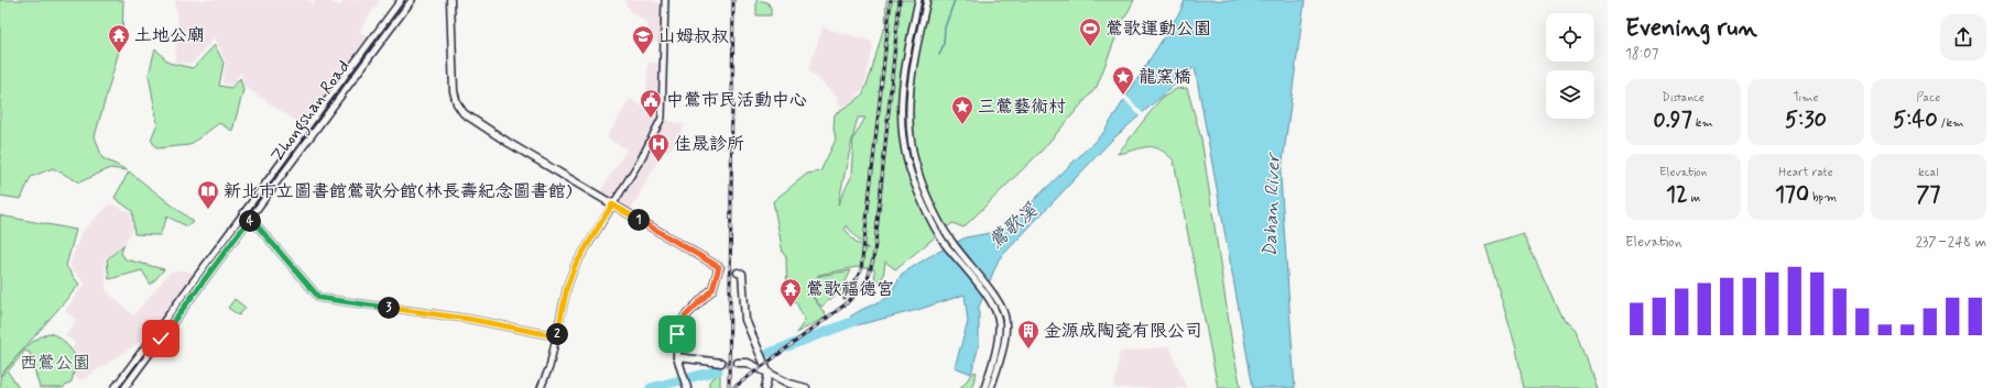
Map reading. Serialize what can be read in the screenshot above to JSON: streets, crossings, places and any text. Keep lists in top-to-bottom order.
{
  "streets": {
    "street": ["Zhongshan Road"]
  },
  "water": ["Dahan River", "鶯歌溪"],
  "parks": ["西鶯公園"],
  "places": {
    "sports": ["鶯歌運動公園"],
    "temple": ["土地公廟", "鶯歌福德宮"],
    "school or university": ["山姆叔叔"],
    "place": ["龍窯橋", "三鶯藝術村"],
    "public building": ["中鶯市民活動中心"],
    "hospital": ["佳晟診所"],
    "library": ["新北市立圖書館鶯歌分館(林長壽紀念圖書館)"],
    "building": ["金源成陶瓷有限公司"]
  },
  "page": {
    "heading": ["Evening run", "18:07"],
    "stats": [
      ["Distance", "0.97 km"],
      ["Time", "5:30"],
      ["Pace", "5:40 /km"],
      ["Elevation", "12 m"],
      ["Heart rate", "170 bpm"],
      ["kcal", "77"]
    ],
    "pins": [
      "1",
      "4",
      "3",
      "2"
    ],
    "chart": ["Elevation", "237–248 m"]
  }
}
